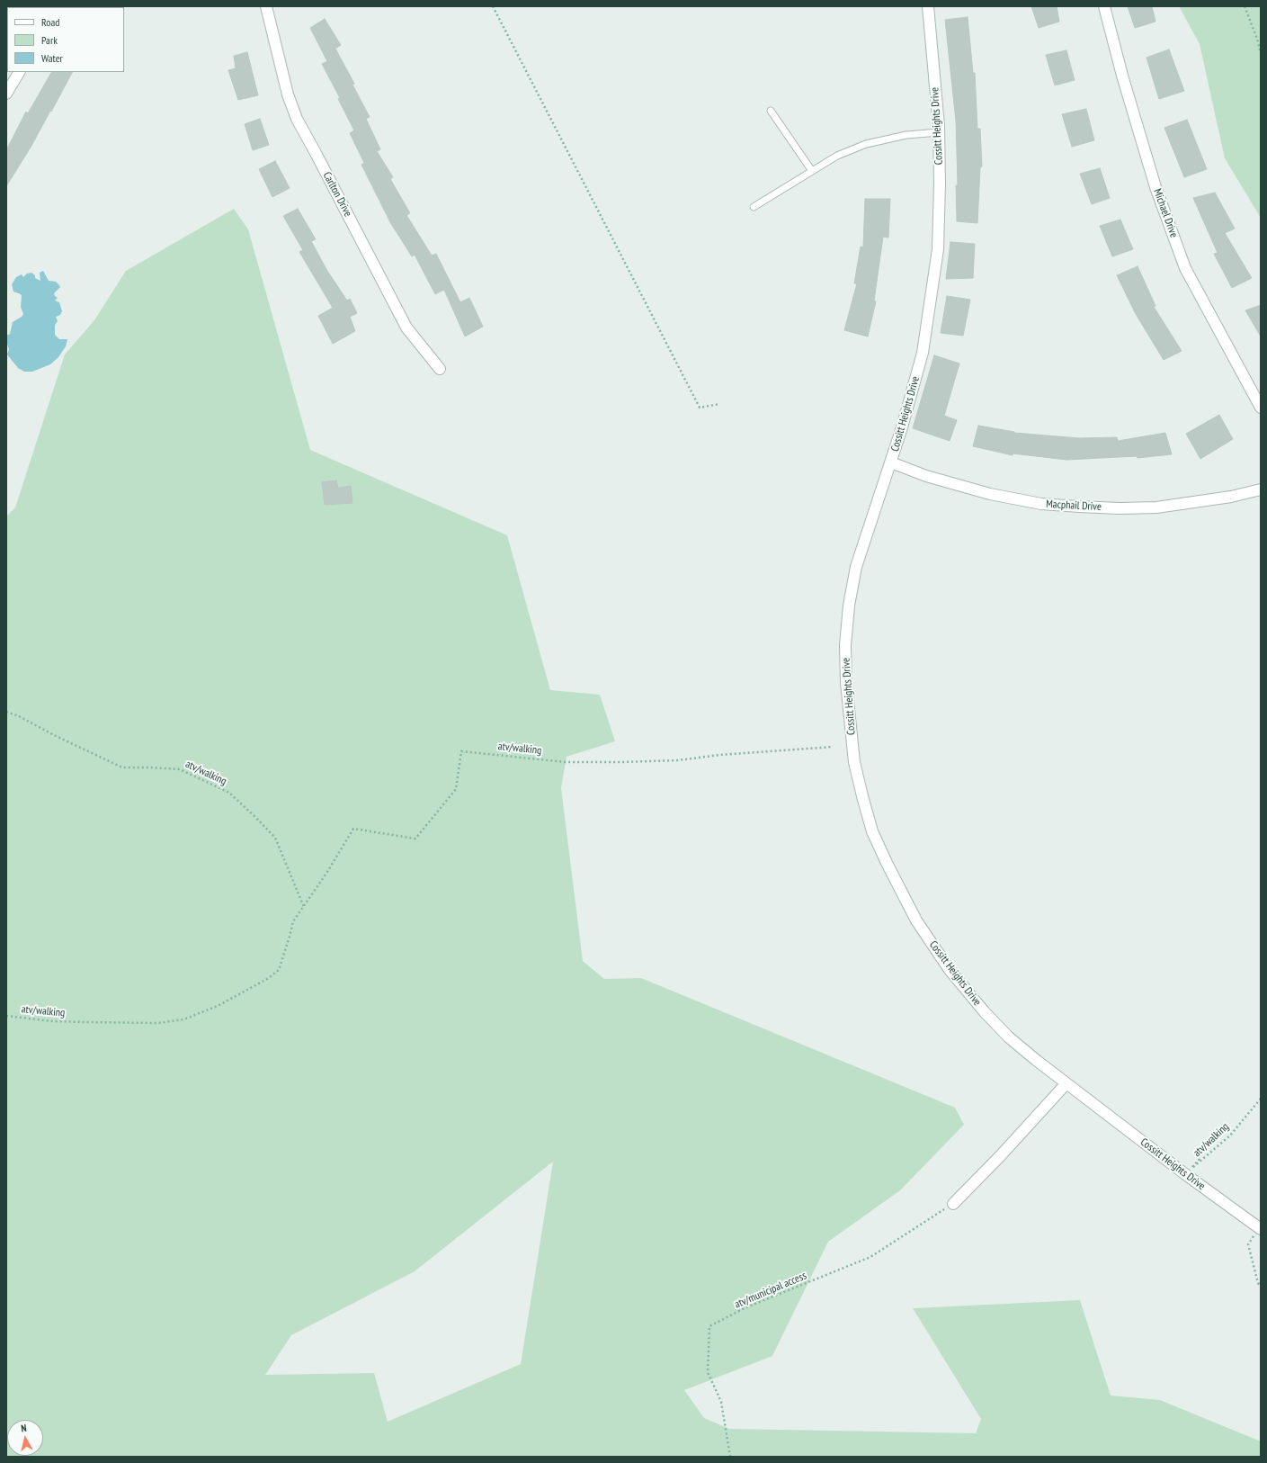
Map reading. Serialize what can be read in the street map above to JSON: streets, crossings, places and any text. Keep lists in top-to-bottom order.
{
  "streets": {
    "street": [
      "Cossitt Heights Drive",
      "Carlton Drive",
      "Michael Drive",
      "Macphail Drive"
    ],
    "path": ["atv/walking", "atv/municipal access"]
  },
  "crossings": [
    ["Cossitt Heights Drive", "Macphail Drive"],
    ["Cossitt Heights Drive", "atv/walking"]
  ],
  "legend": ["Road", "Park", "Water"],
  "north": "top"
}
